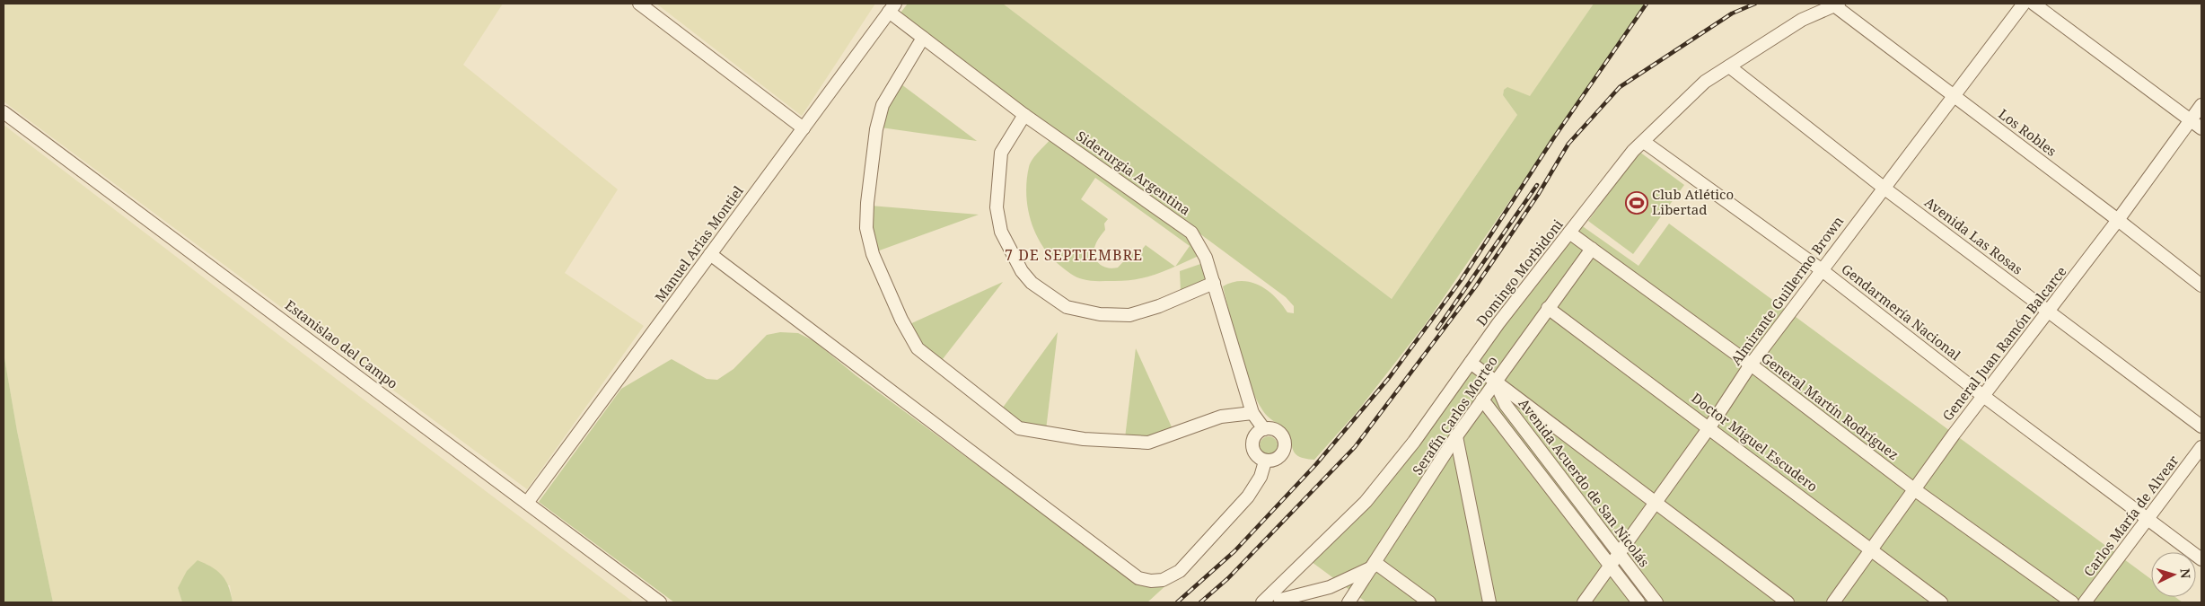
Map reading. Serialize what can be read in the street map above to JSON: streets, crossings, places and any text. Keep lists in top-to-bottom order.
{
  "streets": {
    "street": [
      "Los Robles",
      "Siderurgia Argentina",
      "Avenida Las Rosas",
      "Manuel Arias Montiel",
      "Domingo Morbidoni",
      "Almirante Guillermo Brown",
      "Gendarmería Nacional",
      "General Juan Ramón Balcarce",
      "Estanislao del Campo",
      "General Martín Rodríguez",
      "Serafín Carlos Morteo",
      "Doctor Miguel Escudero",
      "Avenida Acuerdo de San Nicolás",
      "Carlos María de Alvear"
    ]
  },
  "crossings": [
    ["Los Robles", "Domingo Morbidoni"],
    ["Los Robles", "Almirante Guillermo Brown"],
    ["Los Robles", "General Juan Ramón Balcarce"],
    ["Siderurgia Argentina", "Manuel Arias Montiel"],
    ["Avenida Las Rosas", "Domingo Morbidoni"],
    ["Avenida Las Rosas", "Almirante Guillermo Brown"],
    ["Avenida Las Rosas", "General Juan Ramón Balcarce"],
    ["Manuel Arias Montiel", "Estanislao del Campo"],
    ["Domingo Morbidoni", "Gendarmería Nacional"],
    ["Domingo Morbidoni", "General Martín Rodríguez"],
    ["Almirante Guillermo Brown", "Gendarmería Nacional"],
    ["Almirante Guillermo Brown", "General Martín Rodríguez"],
    ["Almirante Guillermo Brown", "Doctor Miguel Escudero"],
    ["Almirante Guillermo Brown", "Avenida Acuerdo de San Nicolás"],
    ["Gendarmería Nacional", "General Juan Ramón Balcarce"],
    ["Gendarmería Nacional", "Carlos María de Alvear"],
    ["General Juan Ramón Balcarce", "General Martín Rodríguez"],
    ["General Juan Ramón Balcarce", "Doctor Miguel Escudero"],
    ["General Martín Rodríguez", "Serafín Carlos Morteo"],
    ["Serafín Carlos Morteo", "Doctor Miguel Escudero"],
    ["Serafín Carlos Morteo", "Avenida Acuerdo de San Nicolás"]
  ],
  "districts": ["7 DE SEPTIEMBRE"],
  "places": {
    "sports": ["Club Atlético Libertad"]
  },
  "north": "right"
}
